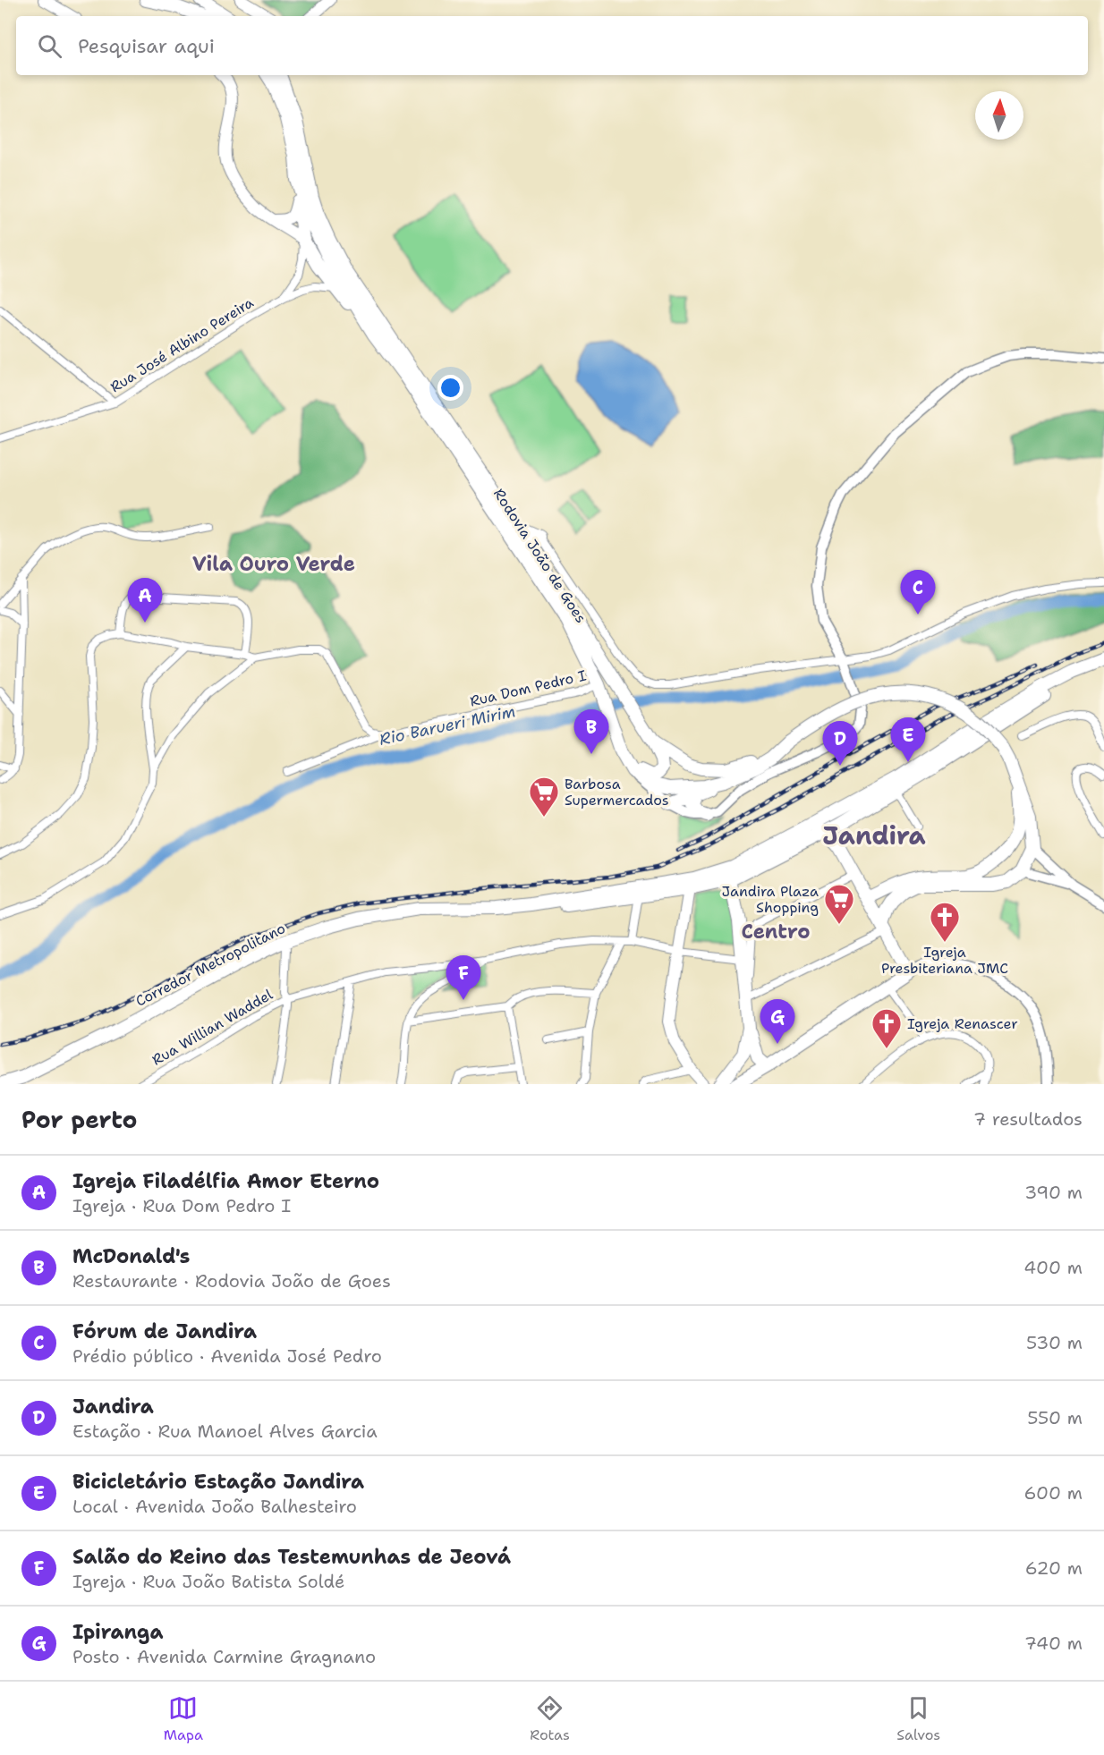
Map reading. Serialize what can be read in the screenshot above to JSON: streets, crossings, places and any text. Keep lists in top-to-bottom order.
{
  "streets": {
    "main road": ["Rodovia João de Goes", "Corredor Metropolitano"],
    "street": ["Rua José Albino Pereira", "Rua Dom Pedro I", "Rua Willian Waddel"]
  },
  "crossings": [
    ["Rodovia João de Goes", "Rua Dom Pedro I"]
  ],
  "districts": ["Vila Ouro Verde", "Jandira", "Centro"],
  "water": ["Rio Barueri Mirim"],
  "places": {
    "supermarket": ["Barbosa Supermercados", "Jandira Plaza Shopping"],
    "church": ["Igreja Presbiteriana JMC", "Igreja Renascer"]
  },
  "north": "top",
  "page": {
    "search": "Pesquisar aqui",
    "pins": [
      "C",
      "A",
      "B",
      "E",
      "D",
      "F",
      "G"
    ],
    "heading": ["Por perto", "7 resultados"],
    "list": [
      {
        "mark": "A",
        "name": "Igreja Filadélfia Amor Eterno",
        "note": "Igreja · Rua Dom Pedro I",
        "value": "390 m"
      },
      {
        "mark": "B",
        "name": "McDonald's",
        "note": "Restaurante · Rodovia João de Goes",
        "value": "400 m"
      },
      {
        "mark": "C",
        "name": "Fórum de Jandira",
        "note": "Prédio público · Avenida José Pedro",
        "value": "530 m"
      },
      {
        "mark": "D",
        "name": "Jandira",
        "note": "Estação · Rua Manoel Alves Garcia",
        "value": "550 m"
      },
      {
        "mark": "E",
        "name": "Bicicletário Estação Jandira",
        "note": "Local · Avenida João Balhesteiro",
        "value": "600 m"
      },
      {
        "mark": "F",
        "name": "Salão do Reino das Testemunhas de Jeová",
        "note": "Igreja · Rua João Batista Soldé",
        "value": "620 m"
      },
      {
        "mark": "G",
        "name": "Ipiranga",
        "note": "Posto · Avenida Carmine Gragnano",
        "value": "740 m"
      }
    ],
    "nav": ["Mapa", "Rotas", "Salvos"]
  }
}
